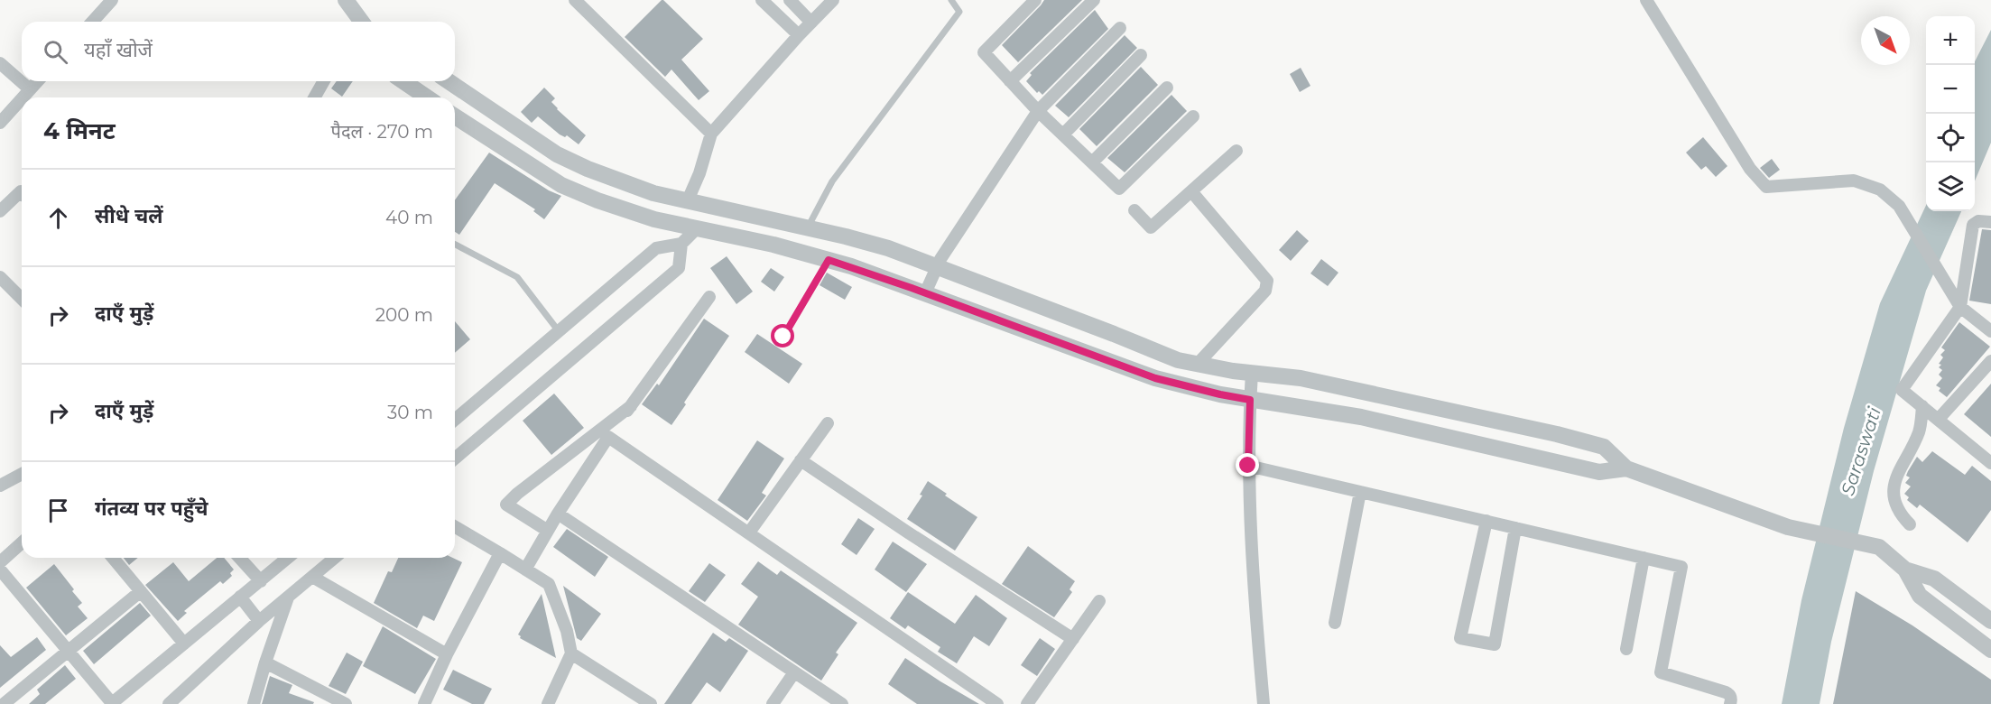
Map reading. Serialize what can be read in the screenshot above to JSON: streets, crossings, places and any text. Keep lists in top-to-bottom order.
{
  "water": ["Saraswati"],
  "north": "bottom right",
  "page": {
    "map_buttons": ["+", "−"],
    "search": "यहाँ खोजें",
    "heading": ["4 मिनट", "पैदल · 270 m"],
    "list": [
      ["सीधे चलें", "40 m"],
      ["दाएँ मुड़ें", "200 m"],
      ["दाएँ मुड़ें", "30 m"],
      "गंतव्य पर पहुँचे"
    ]
  }
}
